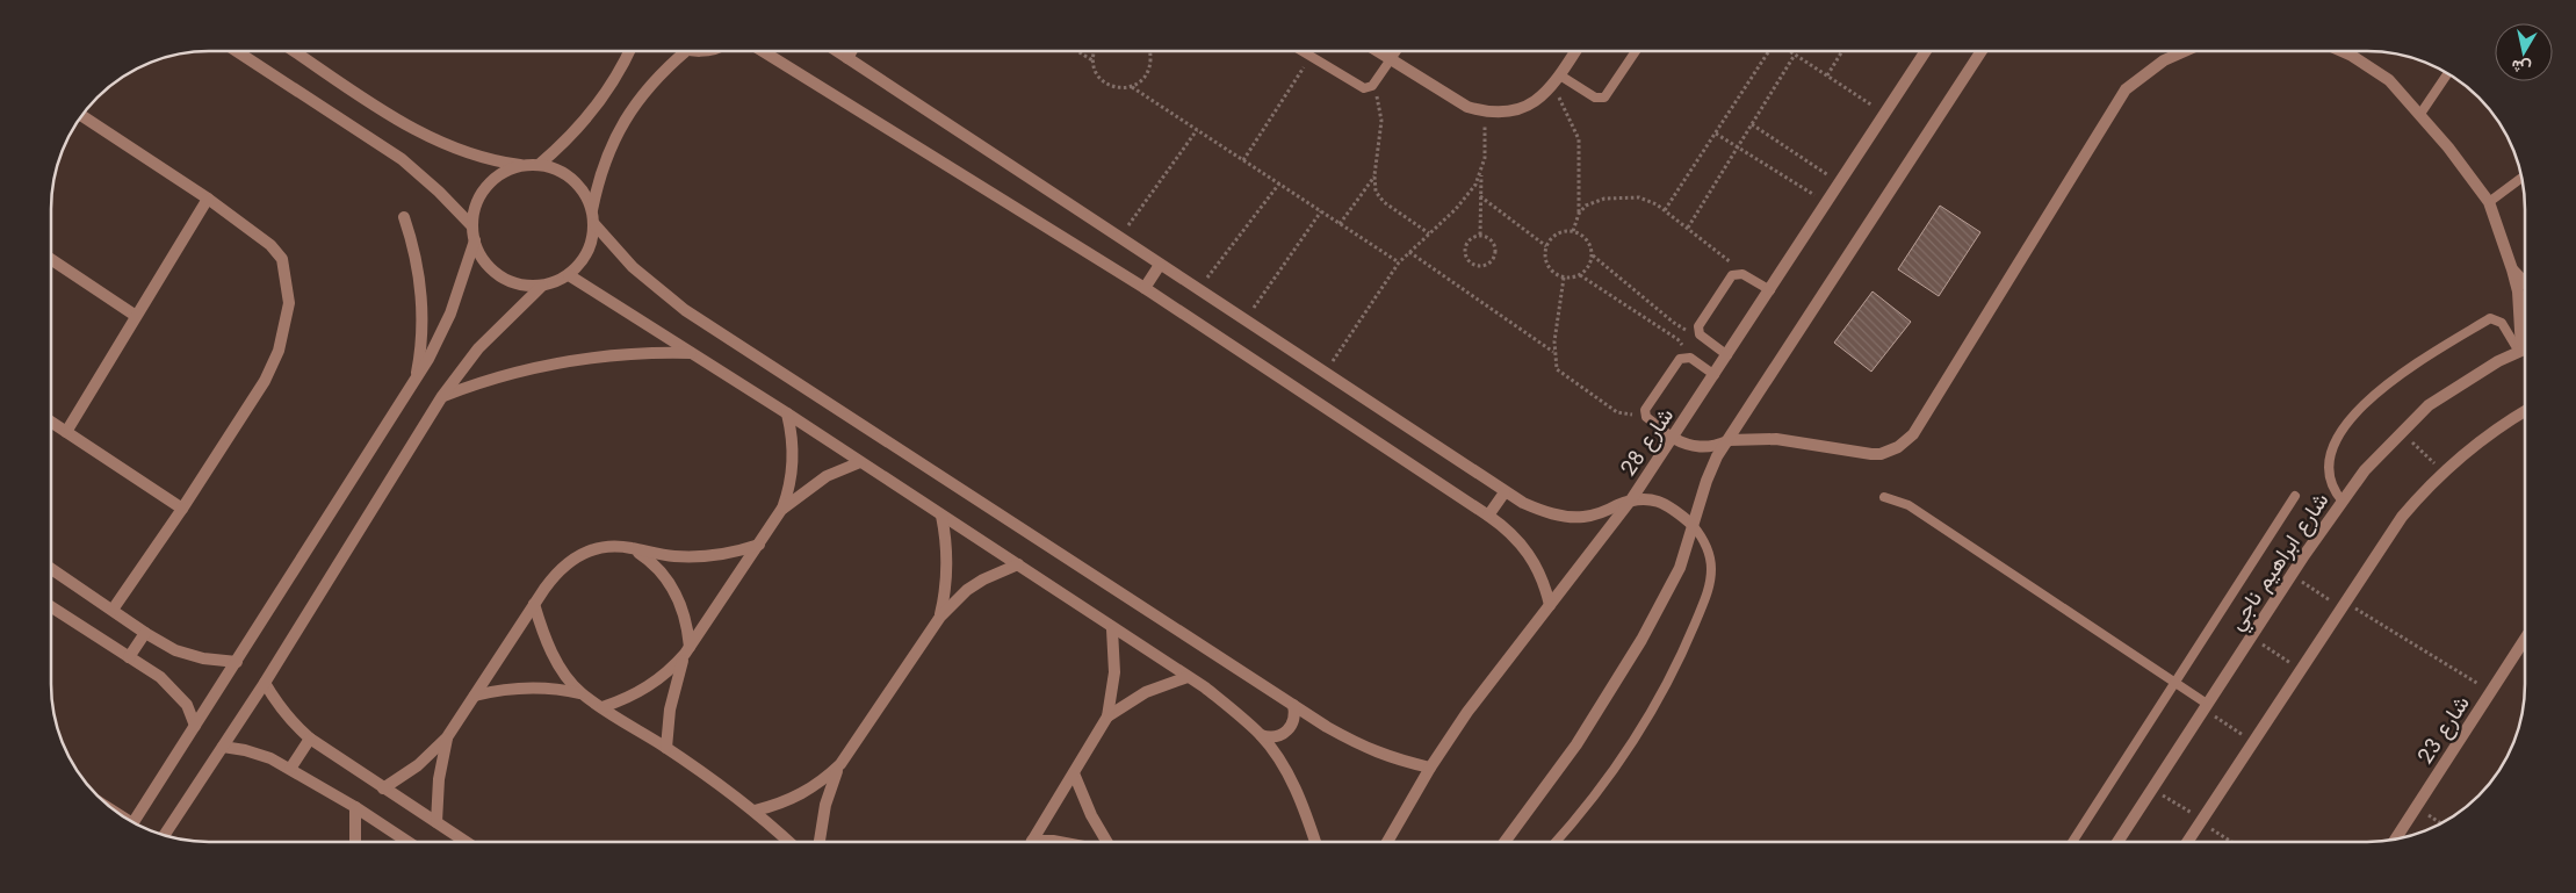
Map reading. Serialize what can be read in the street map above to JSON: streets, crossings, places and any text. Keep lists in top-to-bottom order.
{
  "streets": {
    "street": ["شارع 28", "شارع ابراهيم ناجي", "شارع 23"]
  },
  "north": "bottom"
}
